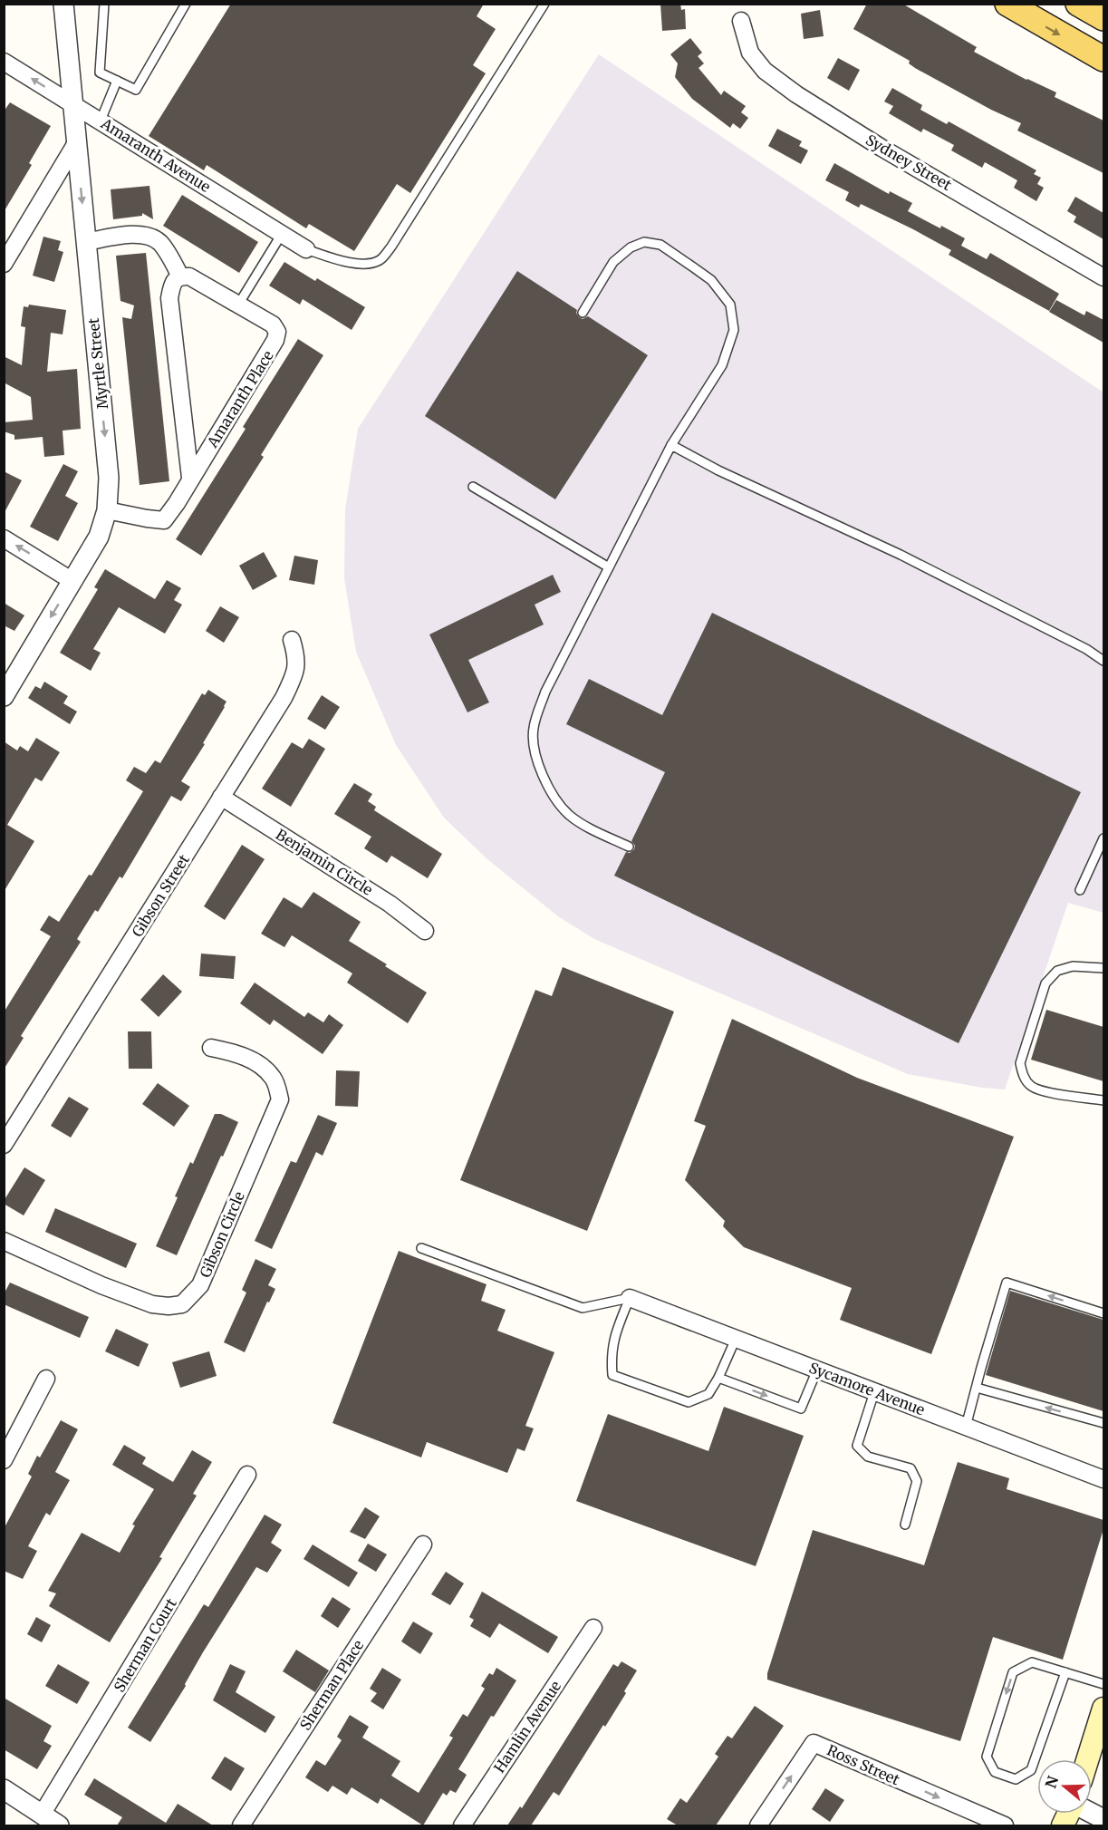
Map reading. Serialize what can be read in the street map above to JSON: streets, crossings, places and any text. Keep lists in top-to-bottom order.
{
  "streets": {
    "street": [
      "Amaranth Avenue",
      "Sydney Street",
      "Myrtle Street",
      "Amaranth Place",
      "Benjamin Circle",
      "Gibson Street",
      "Gibson Circle",
      "Sycamore Avenue",
      "Sherman Court",
      "Sherman Place",
      "Hamlin Avenue",
      "Ross Street"
    ]
  },
  "crossings": [
    ["Amaranth Avenue", "Myrtle Street"],
    ["Myrtle Street", "Amaranth Place"],
    ["Benjamin Circle", "Gibson Street"]
  ],
  "one_way": ["Myrtle Street", "Ross Street"],
  "north": "left"
}
